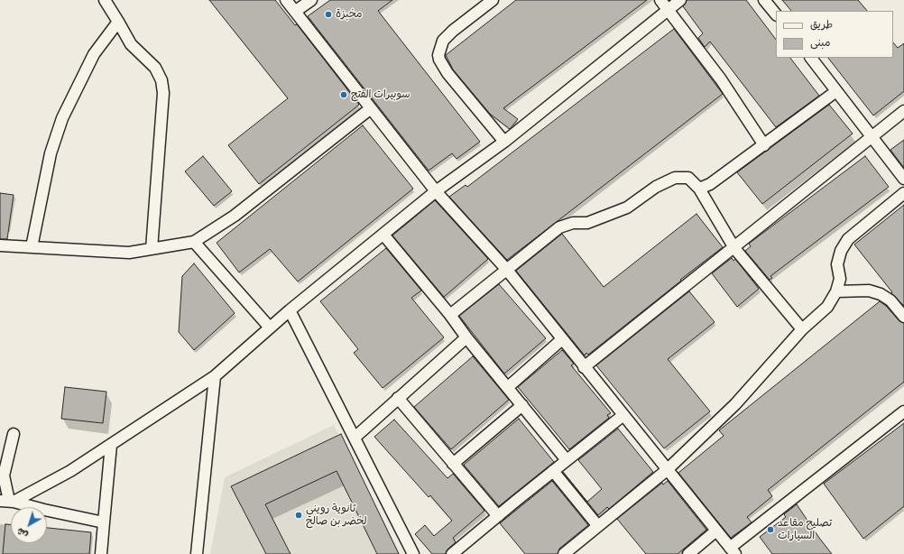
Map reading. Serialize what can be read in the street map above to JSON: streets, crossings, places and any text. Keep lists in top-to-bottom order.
{
  "places": [
    "مخبزة",
    "سوبيرات الفتح",
    "ثانوية رويني لخضر بن صالح",
    "تصليح مقاعد السيارات"
  ],
  "legend": ["طريق", "مبنى"],
  "north": "bottom left"
}
